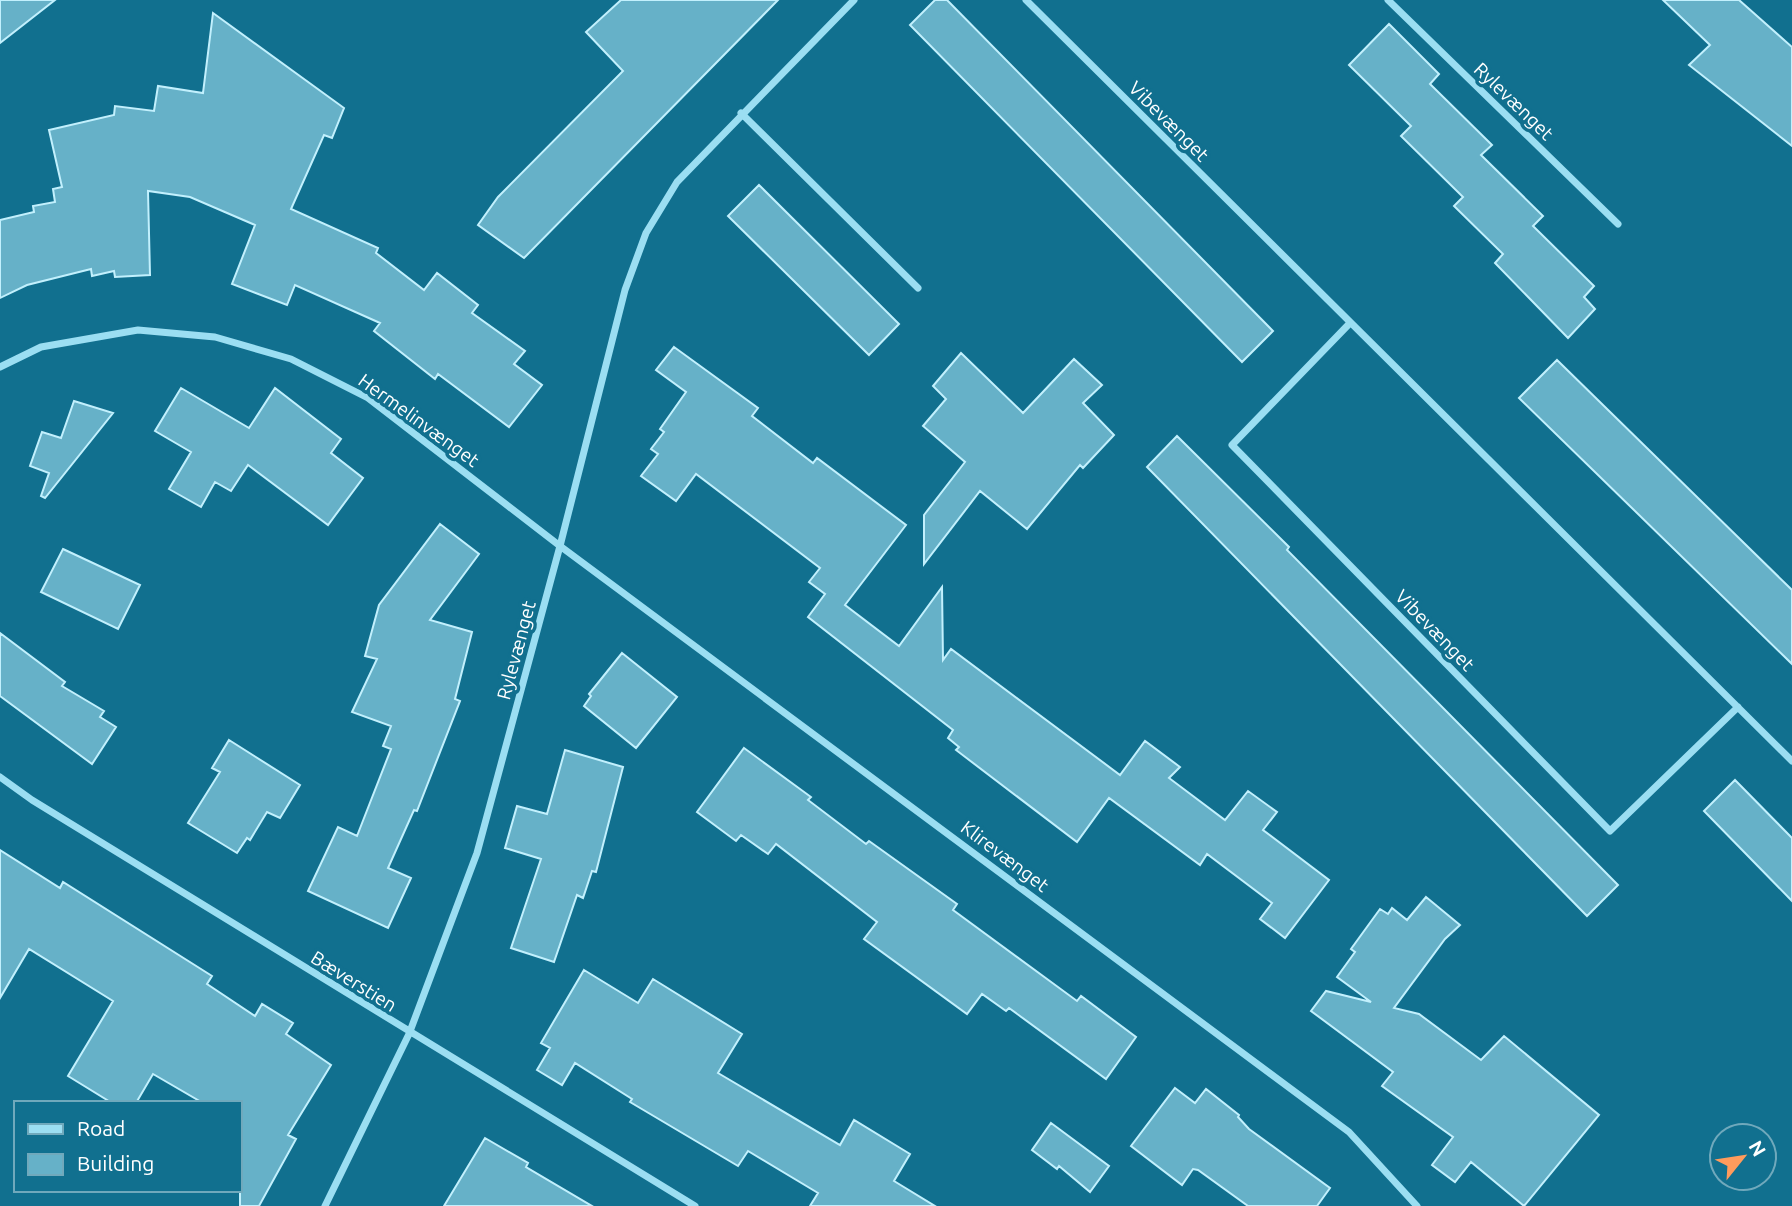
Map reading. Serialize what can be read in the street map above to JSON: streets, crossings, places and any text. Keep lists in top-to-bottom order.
{
  "streets": {
    "street": [
      "Rylevænget",
      "Vibevænget",
      "Hermelinvænget",
      "Klirevænget",
      "Bæverstien"
    ]
  },
  "crossings": [
    ["Rylevænget", "Hermelinvænget"],
    ["Rylevænget", "Klirevænget"],
    ["Rylevænget", "Bæverstien"],
    ["Hermelinvænget", "Klirevænget"]
  ],
  "legend": ["Road", "Building"],
  "north": "top right"
}
